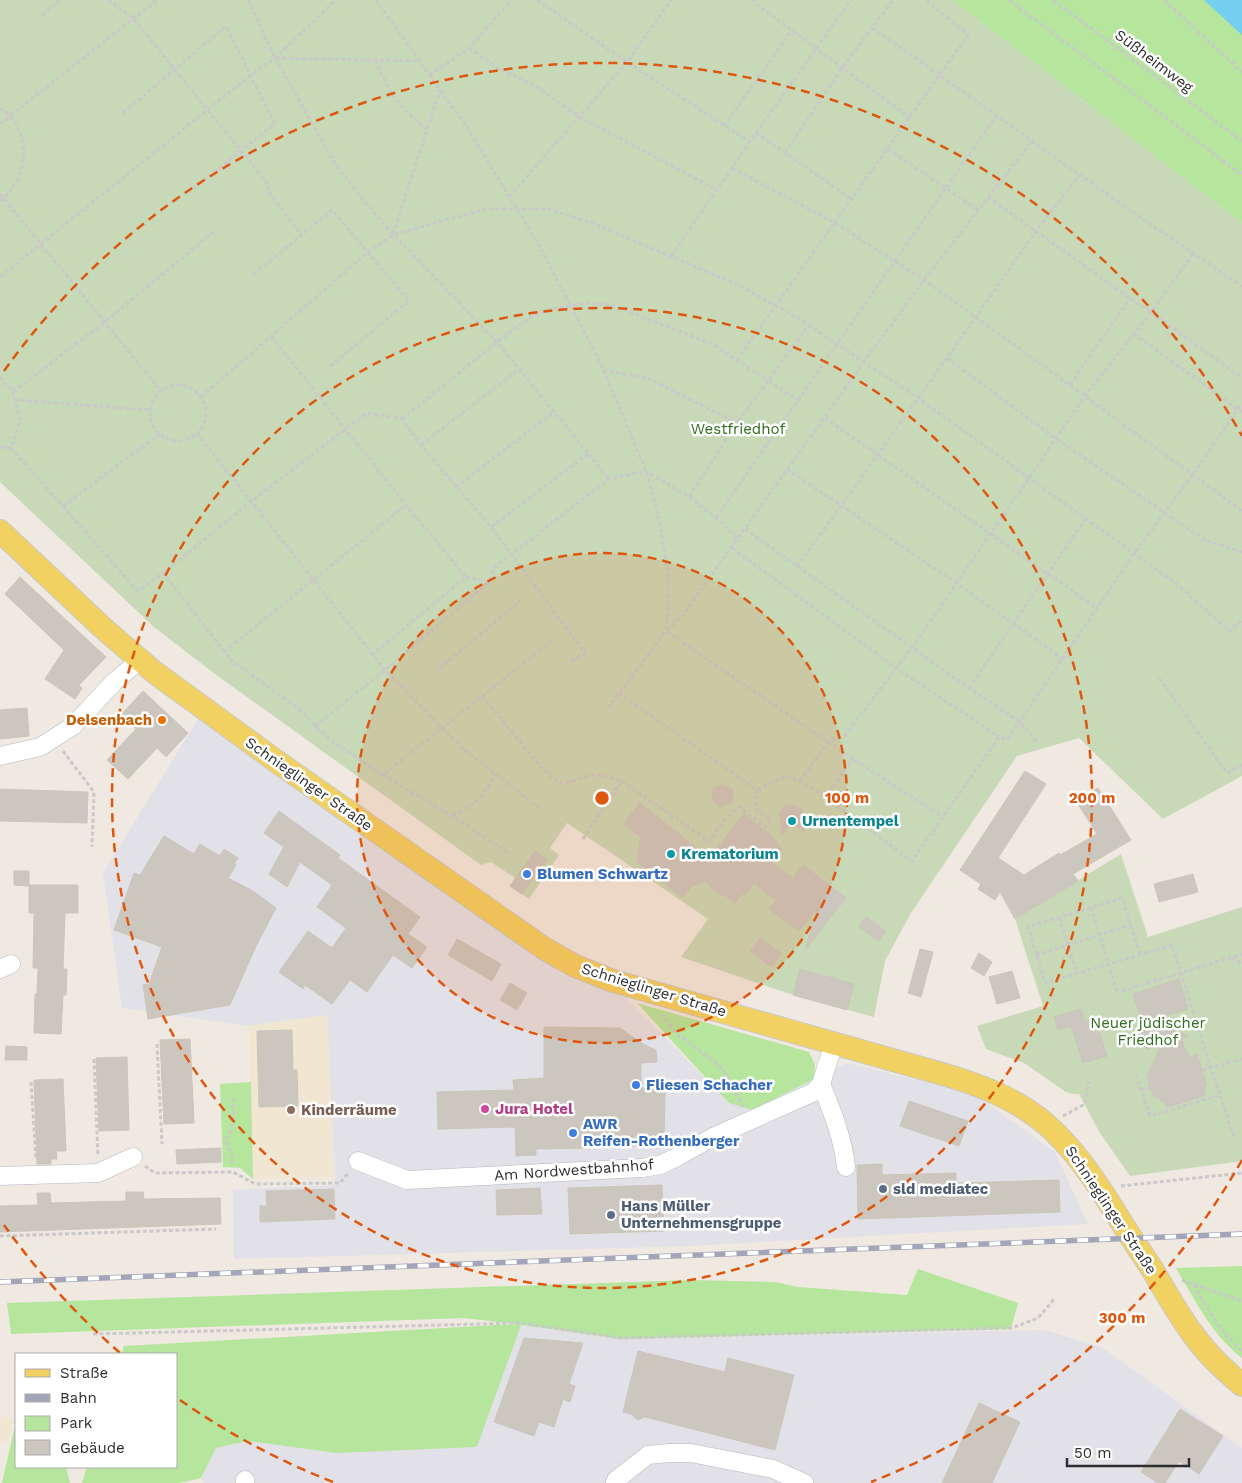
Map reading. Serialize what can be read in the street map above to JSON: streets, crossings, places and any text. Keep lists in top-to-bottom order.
{
  "streets": {
    "main road": ["Schnieglinger Straße"],
    "street": ["Am Nordwestbahnhof"],
    "path": ["Süßheimweg"]
  },
  "parks": ["Westfriedhof", "Neuer jüdischer Friedhof"],
  "places": [
    "Delsenbach",
    "Urnentempel",
    "Krematorium",
    "Blumen Schwartz",
    "Fliesen Schacher",
    "Jura Hotel",
    "Kinderräume",
    "AWR Reifen-Rothenberger",
    "sld mediatec",
    "Hans Müller Unternehmensgruppe"
  ],
  "legend": [
    "Straße",
    "Bahn",
    "Park",
    "Gebäude"
  ],
  "scale_bar": "50 m",
  "rings": ["100 m", "200 m", "300 m"]
}
